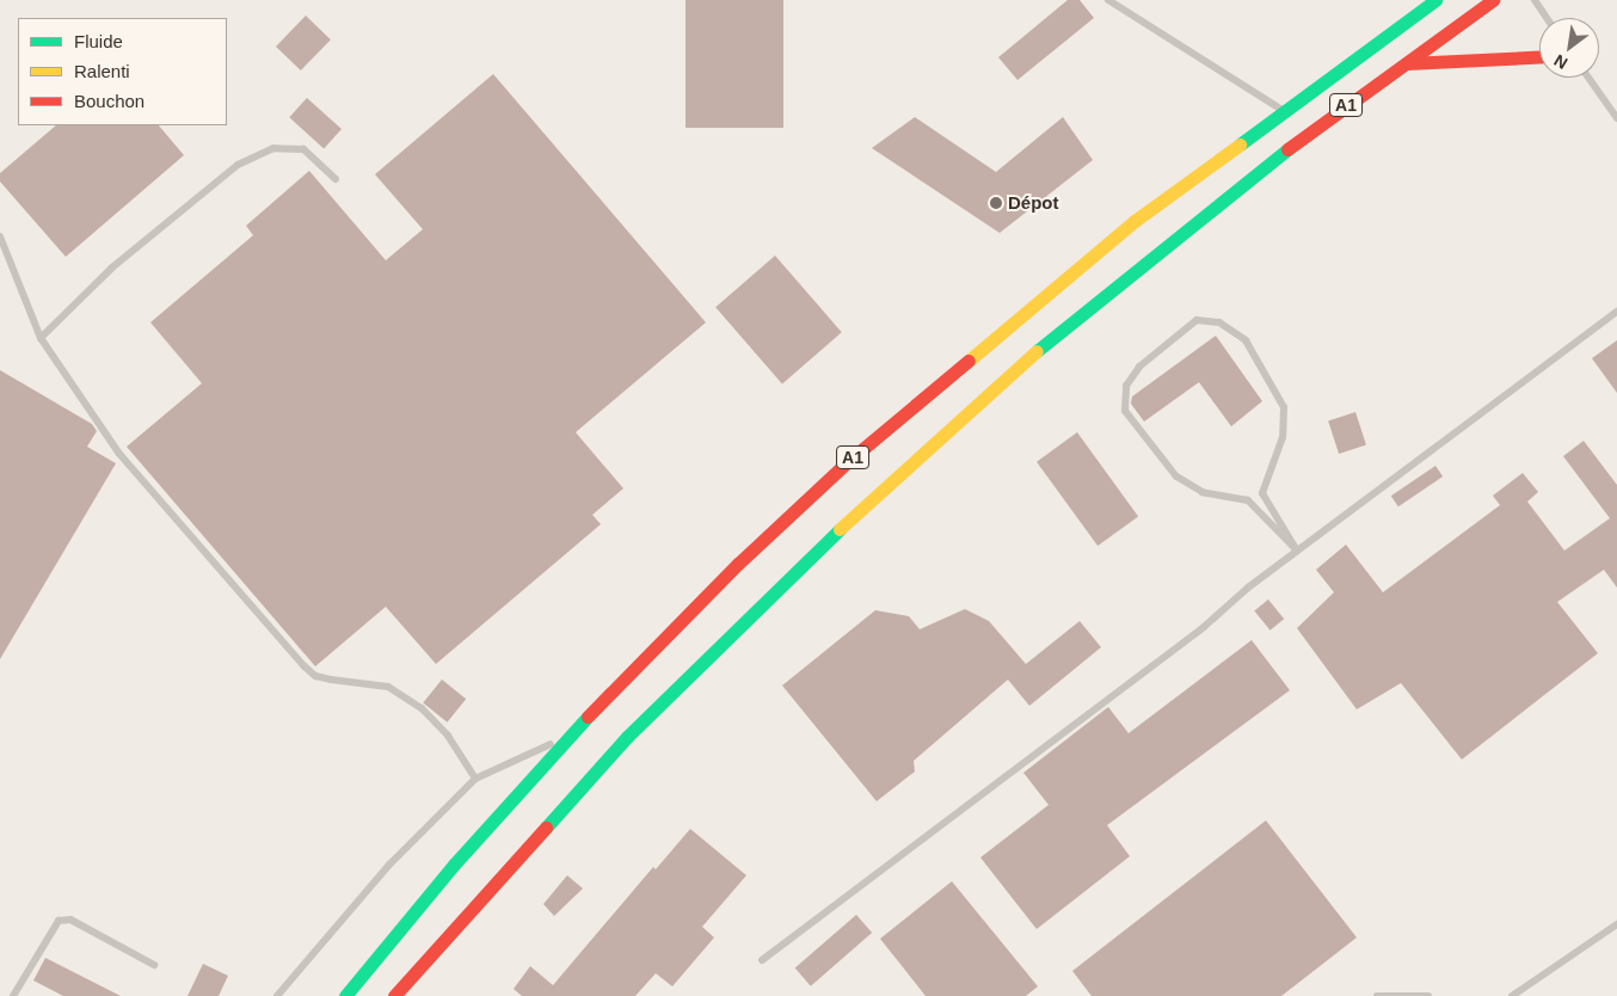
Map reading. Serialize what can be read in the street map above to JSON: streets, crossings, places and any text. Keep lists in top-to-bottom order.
{
  "streets": {
    "highway": ["A1"]
  },
  "places": ["Dépot"],
  "legend": ["Fluide", "Ralenti", "Bouchon"],
  "north": "bottom left"
}
